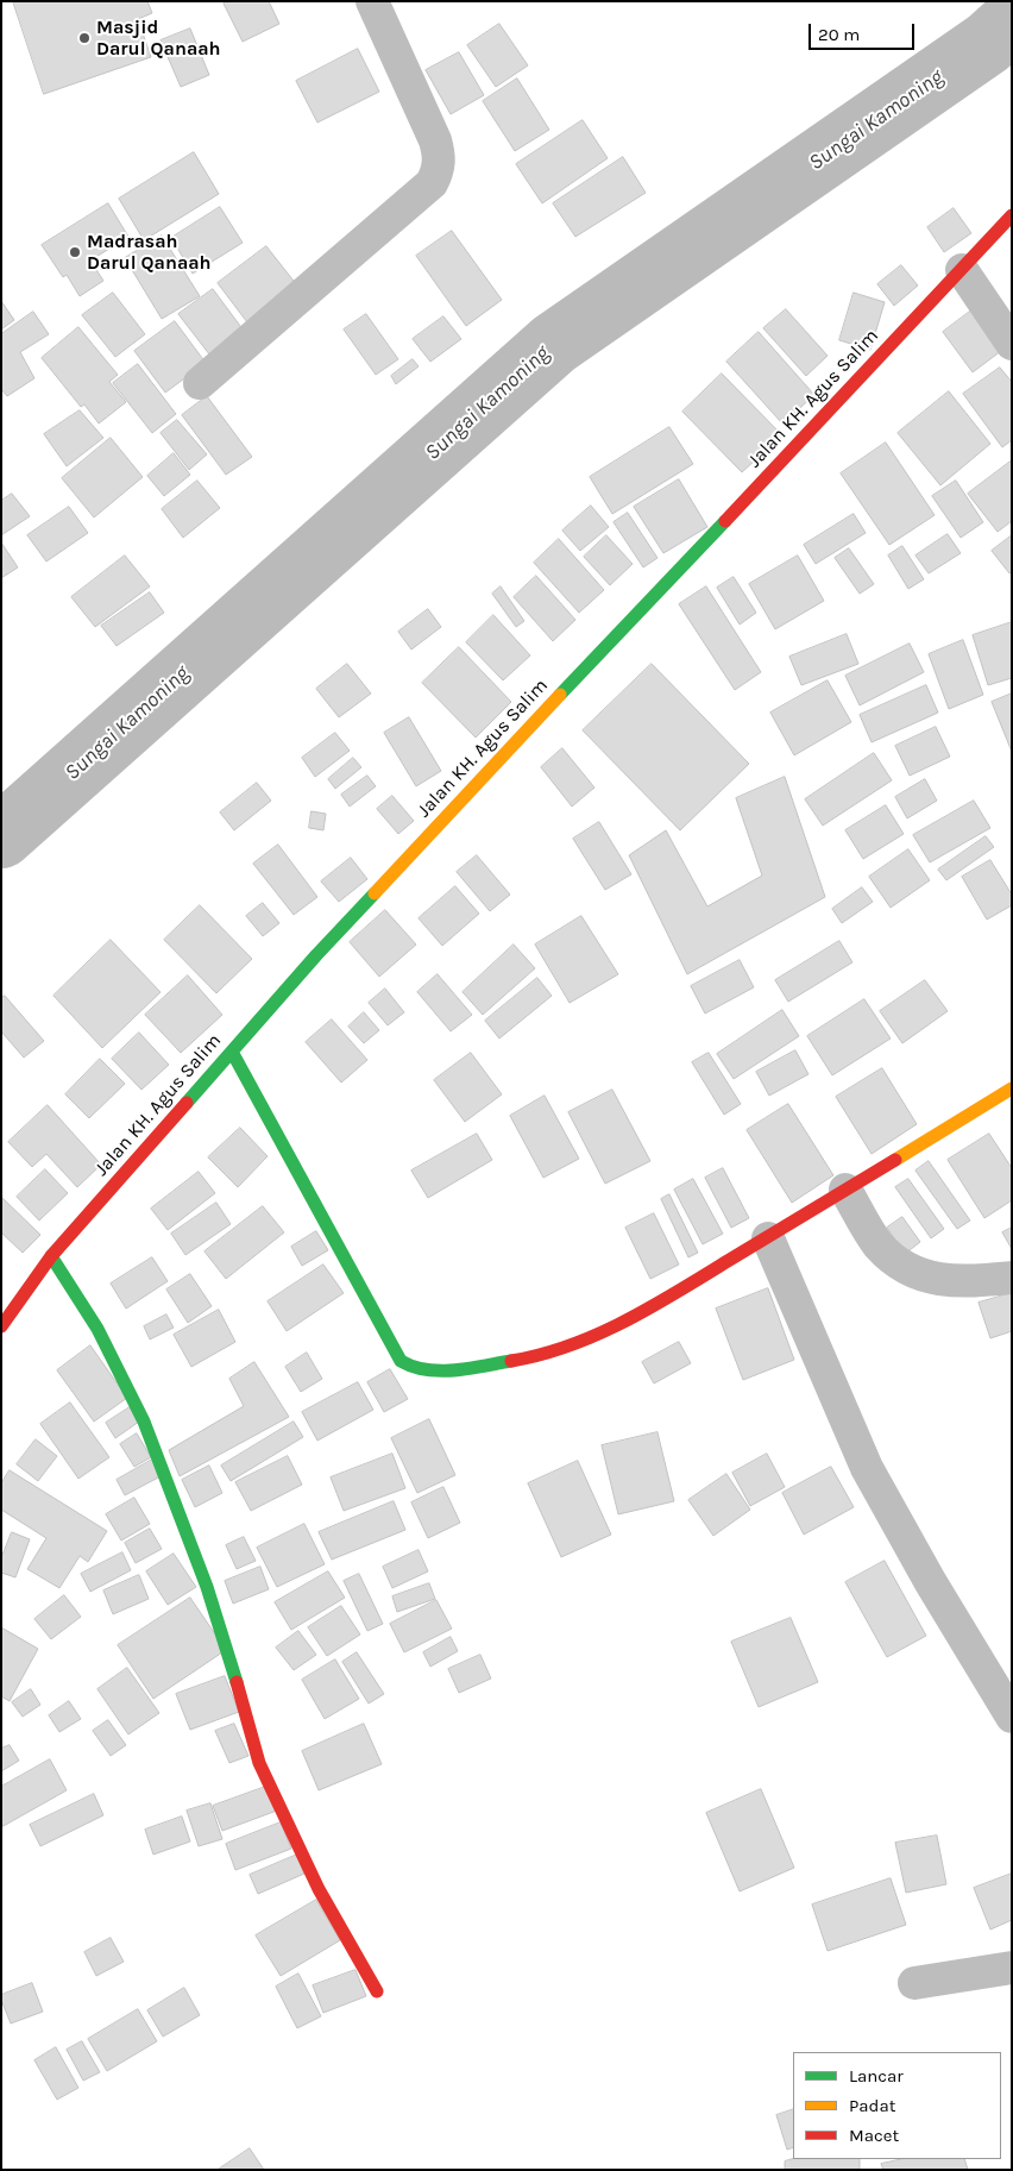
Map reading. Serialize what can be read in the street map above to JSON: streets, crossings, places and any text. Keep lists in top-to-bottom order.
{
  "streets": {
    "main road": ["Jalan KH. Agus Salim"]
  },
  "water": ["Sungai Kamoning"],
  "places": ["Masjid Darul Qanaah", "Madrasah Darul Qanaah"],
  "legend": ["Lancar", "Padat", "Macet"],
  "scale_bar": "20 m"
}
